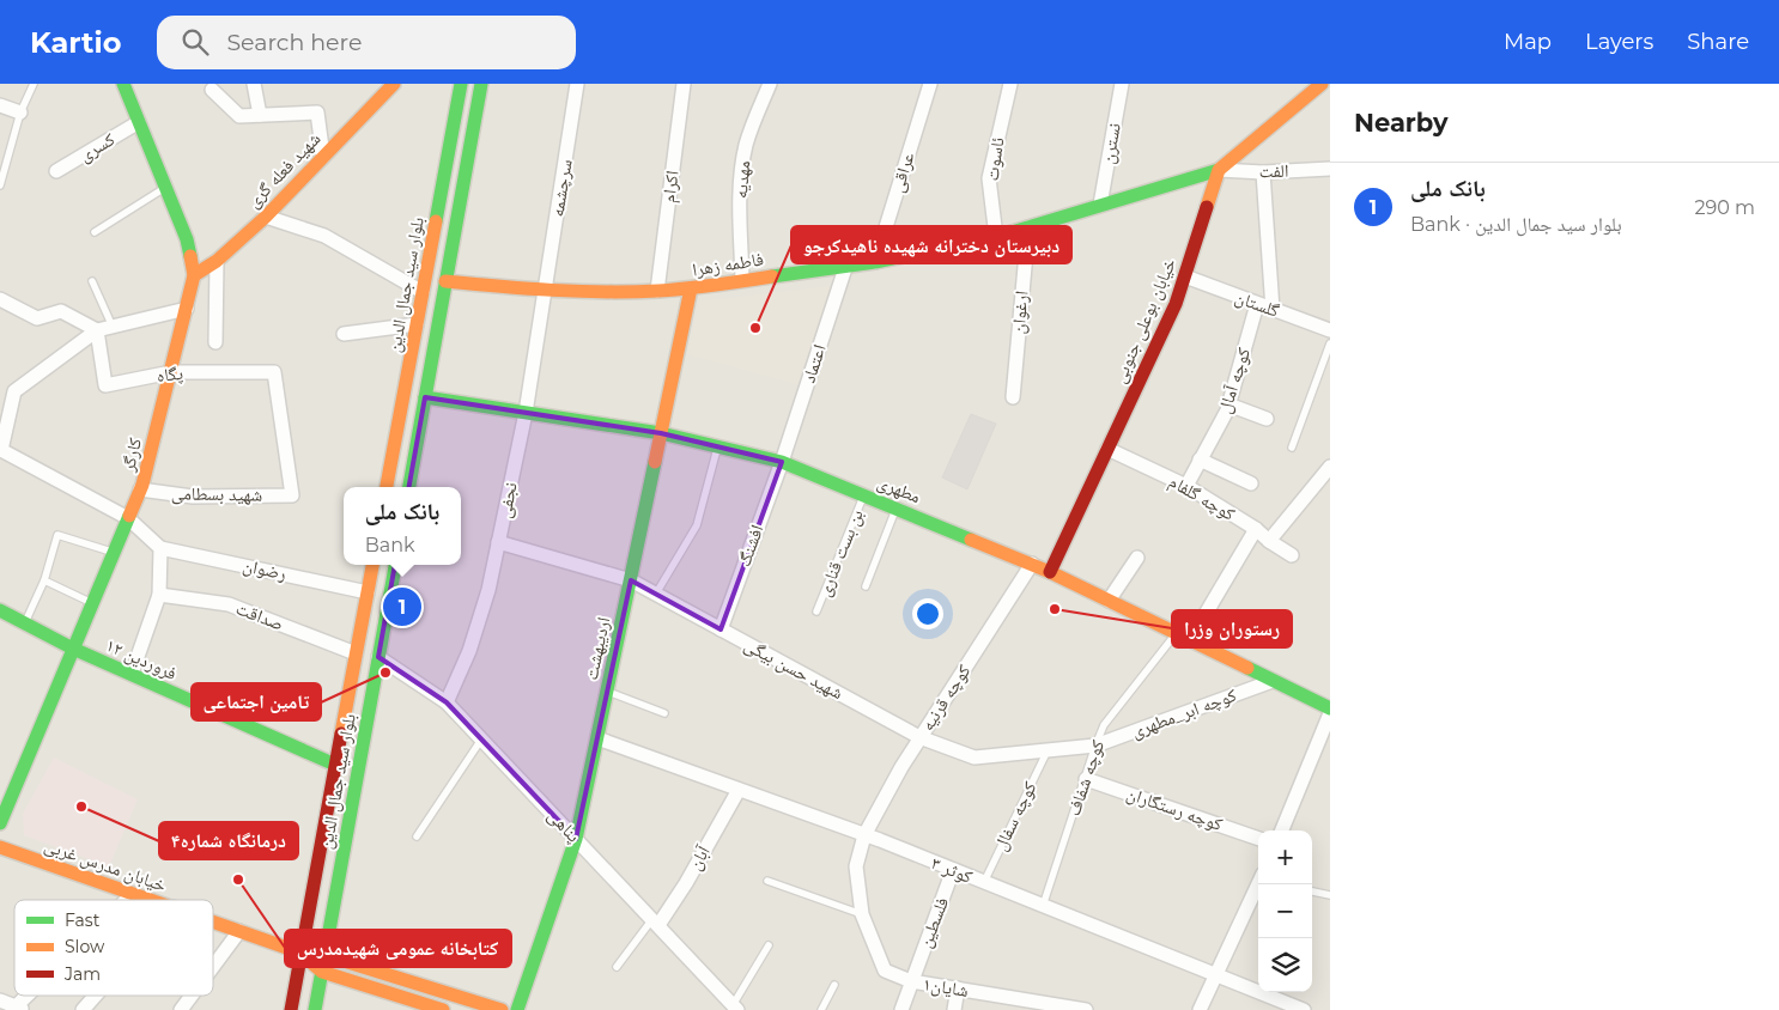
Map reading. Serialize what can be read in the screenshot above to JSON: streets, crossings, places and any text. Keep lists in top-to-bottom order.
{
  "streets": {
    "street": [
      "نسترن",
      "کسری",
      "ئاسوت",
      "شهید فعله گری",
      "الفت",
      "عراقی",
      "مهدیه",
      "اکرام",
      "سرچشمه",
      "فاطمه زهرا",
      "بلوار سید جمال الدین",
      "گلستان",
      "ارغوان",
      "خیابان بوعلی جنوبی",
      "اعتماد",
      "پگاه",
      "کوچه آمال",
      "کارگر",
      "مطهری",
      "شهید بسطامی",
      "کوچه گلفام",
      "نجفی",
      "افشنگ",
      "رضوان",
      "صداقت",
      "اردیبهشت",
      "۱۲ فروردین",
      "شهید حسن بیگی",
      "کوچه قرنیه",
      "کوچه ابر_مطهری",
      "کوچه رستگاران",
      "پناهی",
      "آبان",
      "خیابان مدرس غربی",
      "کوثر ۳",
      "فلسطین",
      "شایان۱"
    ],
    "lane": ["بن بست قناری", "کوچه شفاف", "کوچه سفال"]
  },
  "crossings": [
    ["نسترن", "فاطمه زهرا"],
    ["کسری", "کارگر"],
    ["ئاسوت", "فاطمه زهرا"],
    ["شهید فعله گری", "کارگر"],
    ["الفت", "فاطمه زهرا"],
    ["الفت", "خیابان بوعلی جنوبی"],
    ["عراقی", "فاطمه زهرا"],
    ["مهدیه", "فاطمه زهرا"],
    ["اکرام", "فاطمه زهرا"],
    ["سرچشمه", "فاطمه زهرا"],
    ["سرچشمه", "نجفی"],
    ["فاطمه زهرا", "ارغوان"],
    ["فاطمه زهرا", "خیابان بوعلی جنوبی"],
    ["فاطمه زهرا", "اعتماد"],
    ["فاطمه زهرا", "نجفی"],
    ["فاطمه زهرا", "اردیبهشت"],
    ["بلوار سید جمال الدین", "رضوان"],
    ["بلوار سید جمال الدین", "صداقت"],
    ["بلوار سید جمال الدین", "۱۲ فروردین"],
    ["بلوار سید جمال الدین", "پناهی"],
    ["بلوار سید جمال الدین", "خیابان مدرس غربی"],
    ["گلستان", "خیابان بوعلی جنوبی"],
    ["گلستان", "کوچه آمال"],
    ["خیابان بوعلی جنوبی", "مطهری"],
    ["خیابان بوعلی جنوبی", "کوچه گلفام"],
    ["اعتماد", "مطهری"],
    ["اعتماد", "افشنگ"],
    ["پگاه", "کارگر"],
    ["پگاه", "شهید بسطامی"],
    ["کوچه آمال", "کوچه گلفام"],
    ["کارگر", "شهید بسطامی"],
    ["کارگر", "۱۲ فروردین"],
    ["مطهری", "نجفی"],
    ["مطهری", "افشنگ"],
    ["مطهری", "بن بست قناری"],
    ["مطهری", "اردیبهشت"],
    ["مطهری", "کوچه قرنیه"],
    ["مطهری", "کوچه ابر_مطهری"],
    ["مطهری", "کوچه شفاف"],
    ["نجفی", "شهید حسن بیگی"],
    ["نجفی", "پناهی"],
    ["افشنگ", "شهید حسن بیگی"],
    ["اردیبهشت", "شهید حسن بیگی"],
    ["اردیبهشت", "پناهی"],
    ["اردیبهشت", "کوثر ۳"],
    ["شهید حسن بیگی", "کوچه قرنیه"],
    ["شهید حسن بیگی", "کوچه ابر_مطهری"],
    ["شهید حسن بیگی", "کوچه شفاف"],
    ["شهید حسن بیگی", "کوچه سفال"],
    ["کوچه قرنیه", "کوثر ۳"],
    ["کوچه قرنیه", "شایان۱"],
    ["کوچه ابر_مطهری", "کوچه شفاف"],
    ["کوچه شفاف", "کوچه رستگاران"],
    ["کوچه شفاف", "کوثر ۳"],
    ["کوچه سفال", "کوثر ۳"],
    ["پناهی", "آبان"],
    ["آبان", "کوثر ۳"],
    ["کوثر ۳", "فلسطین"],
    ["فلسطین", "شایان۱"]
  ],
  "places": [
    "دبیرستان دخترانه شهیده ناهیدکرجو",
    "رستوران وزرا",
    "تامین اجتماعی",
    "درمانگاه شماره۴",
    "کتابخانه عمومی شهیدمدرس"
  ],
  "legend": ["Fast", "Slow", "Jam"],
  "page": {
    "header": "Kartio",
    "search": "Search here",
    "nav": ["Map", "Layers", "Share"],
    "heading": "Nearby",
    "list": [
      {
        "mark": "1",
        "name": "بانک ملی",
        "note": "Bank · بلوار سید جمال الدین",
        "value": "290 m"
      }
    ],
    "popup": ["بانک ملی", "Bank"],
    "pins": "1",
    "map_buttons": ["+", "−"]
  }
}
